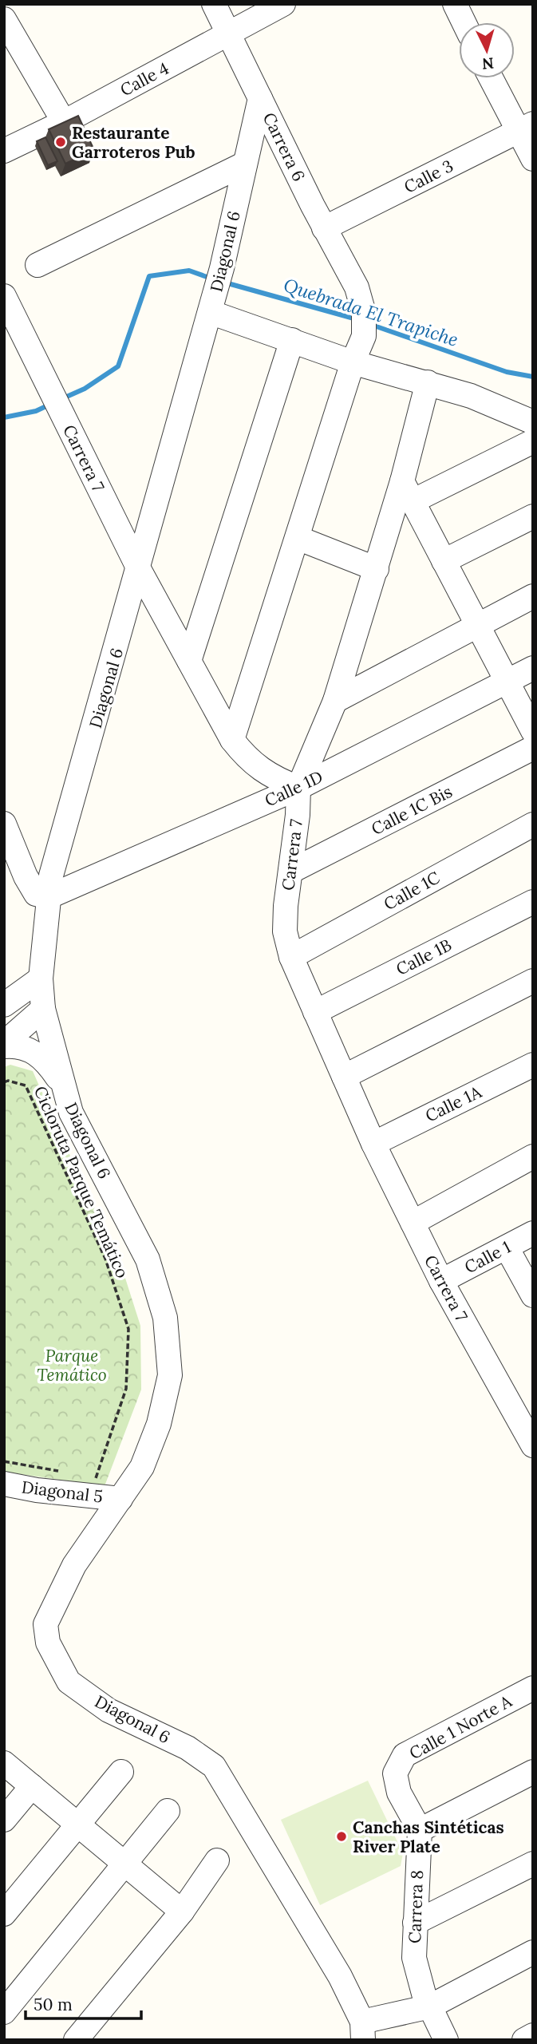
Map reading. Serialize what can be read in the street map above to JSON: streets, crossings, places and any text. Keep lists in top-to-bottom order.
{
  "streets": {
    "street": [
      "Calle 4",
      "Carrera 6",
      "Calle 3",
      "Diagonal 6",
      "Carrera 7",
      "Calle 1D",
      "Calle 1C Bis",
      "Calle 1C",
      "Calle 1B",
      "Calle 1A",
      "Calle 1",
      "Diagonal 5",
      "Calle 1 Norte A",
      "Carrera 8"
    ],
    "path": ["Cicloruta Parque Temático"]
  },
  "crossings": [
    ["Calle 4", "Carrera 6"],
    ["Carrera 6", "Calle 3"],
    ["Carrera 6", "Diagonal 6"],
    ["Diagonal 6", "Carrera 7"],
    ["Diagonal 6", "Calle 1D"],
    ["Diagonal 6", "Diagonal 5"],
    ["Carrera 7", "Calle 1D"],
    ["Carrera 7", "Calle 1C Bis"],
    ["Carrera 7", "Calle 1C"],
    ["Carrera 7", "Calle 1B"],
    ["Carrera 7", "Calle 1A"],
    ["Carrera 7", "Calle 1"],
    ["Calle 1 Norte A", "Carrera 8"]
  ],
  "water": ["Quebrada El Trapiche"],
  "parks": ["Parque Temático"],
  "places": ["Restaurante Garroteros Pub", "Canchas Sintéticas River Plate"],
  "scale_bar": "50 m",
  "north": "bottom"
}
